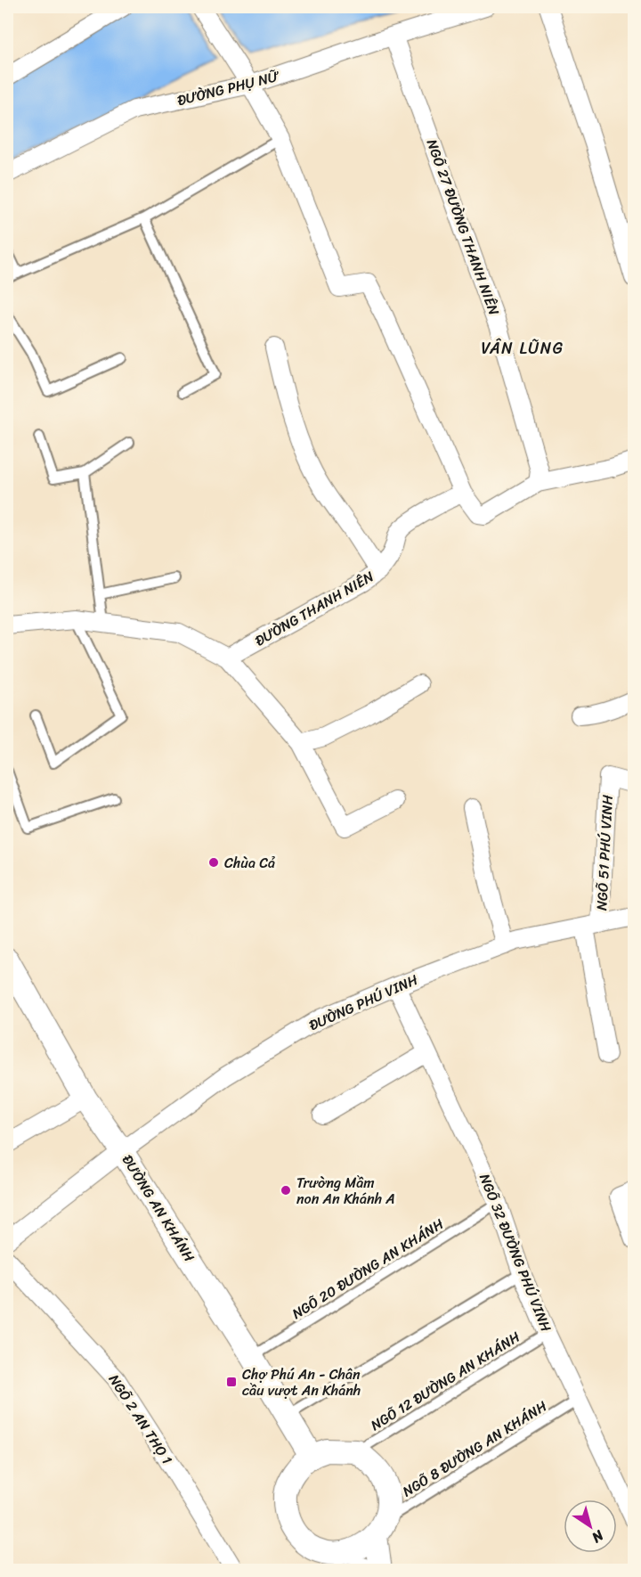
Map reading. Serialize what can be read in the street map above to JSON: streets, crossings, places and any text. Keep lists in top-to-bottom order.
{
  "streets": {
    "street": [
      "ĐƯỜNG PHỤ NỮ",
      "NGÕ 27 ĐƯỜNG THANH NIÊN",
      "ĐƯỜNG THANH NIÊN",
      "NGÕ 51 PHÚ VINH",
      "ĐƯỜNG PHÚ VINH",
      "ĐƯỜNG AN KHÁNH",
      "NGÕ 32 ĐƯỜNG PHÚ VINH",
      "NGÕ 2 AN THỌ 1"
    ],
    "lane": ["NGÕ 20 ĐƯỜNG AN KHÁNH", "NGÕ 12 ĐƯỜNG AN KHÁNH", "NGÕ 8 ĐƯỜNG AN KHÁNH"]
  },
  "crossings": [
    ["ĐƯỜNG PHỤ NỮ", "NGÕ 27 ĐƯỜNG THANH NIÊN"],
    ["NGÕ 51 PHÚ VINH", "ĐƯỜNG PHÚ VINH"],
    ["ĐƯỜNG PHÚ VINH", "ĐƯỜNG AN KHÁNH"],
    ["ĐƯỜNG PHÚ VINH", "NGÕ 32 ĐƯỜNG PHÚ VINH"],
    ["ĐƯỜNG AN KHÁNH", "NGÕ 20 ĐƯỜNG AN KHÁNH"],
    ["ĐƯỜNG AN KHÁNH", "NGÕ 12 ĐƯỜNG AN KHÁNH"],
    ["ĐƯỜNG AN KHÁNH", "NGÕ 8 ĐƯỜNG AN KHÁNH"],
    ["NGÕ 32 ĐƯỜNG PHÚ VINH", "NGÕ 20 ĐƯỜNG AN KHÁNH"],
    ["NGÕ 32 ĐƯỜNG PHÚ VINH", "NGÕ 12 ĐƯỜNG AN KHÁNH"],
    ["NGÕ 32 ĐƯỜNG PHÚ VINH", "NGÕ 8 ĐƯỜNG AN KHÁNH"],
    ["NGÕ 12 ĐƯỜNG AN KHÁNH", "NGÕ 8 ĐƯỜNG AN KHÁNH"]
  ],
  "districts": ["VÂN LŨNG"],
  "places": {
    "other": ["Chùa Cả", "Trường Mầm non An Khánh A"],
    "transit": ["Chợ Phú An - Chân cầu vượt An Khánh"]
  },
  "north": "bottom right"
}
